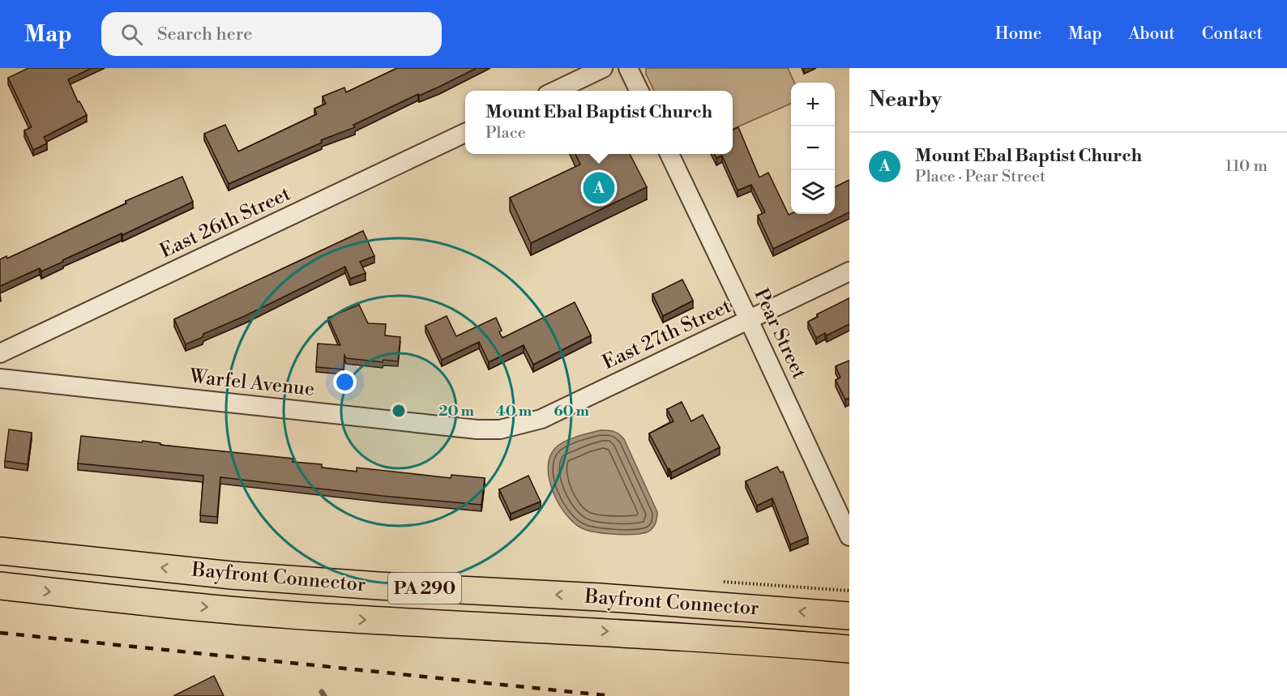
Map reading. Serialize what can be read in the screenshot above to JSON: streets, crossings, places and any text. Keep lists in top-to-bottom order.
{
  "streets": {
    "highway": ["Bayfront Connector", "PA 290"],
    "street": [
      "East 26th Street",
      "Pear Street",
      "East 27th Street",
      "Warfel Avenue"
    ]
  },
  "crossings": [
    ["Pear Street", "East 27th Street"],
    ["East 27th Street", "Warfel Avenue"]
  ],
  "page": {
    "header": "Map",
    "search": "Search here",
    "nav": [
      "Home",
      "Map",
      "About",
      "Contact"
    ],
    "heading": "Nearby",
    "map_buttons": ["+", "−"],
    "popup": ["Mount Ebal Baptist Church", "Place"],
    "list": [
      {
        "mark": "A",
        "name": "Mount Ebal Baptist Church",
        "note": "Place · Pear Street",
        "value": "110 m"
      }
    ],
    "pins": "A"
  },
  "rings": ["20 m", "40 m", "60 m"]
}
